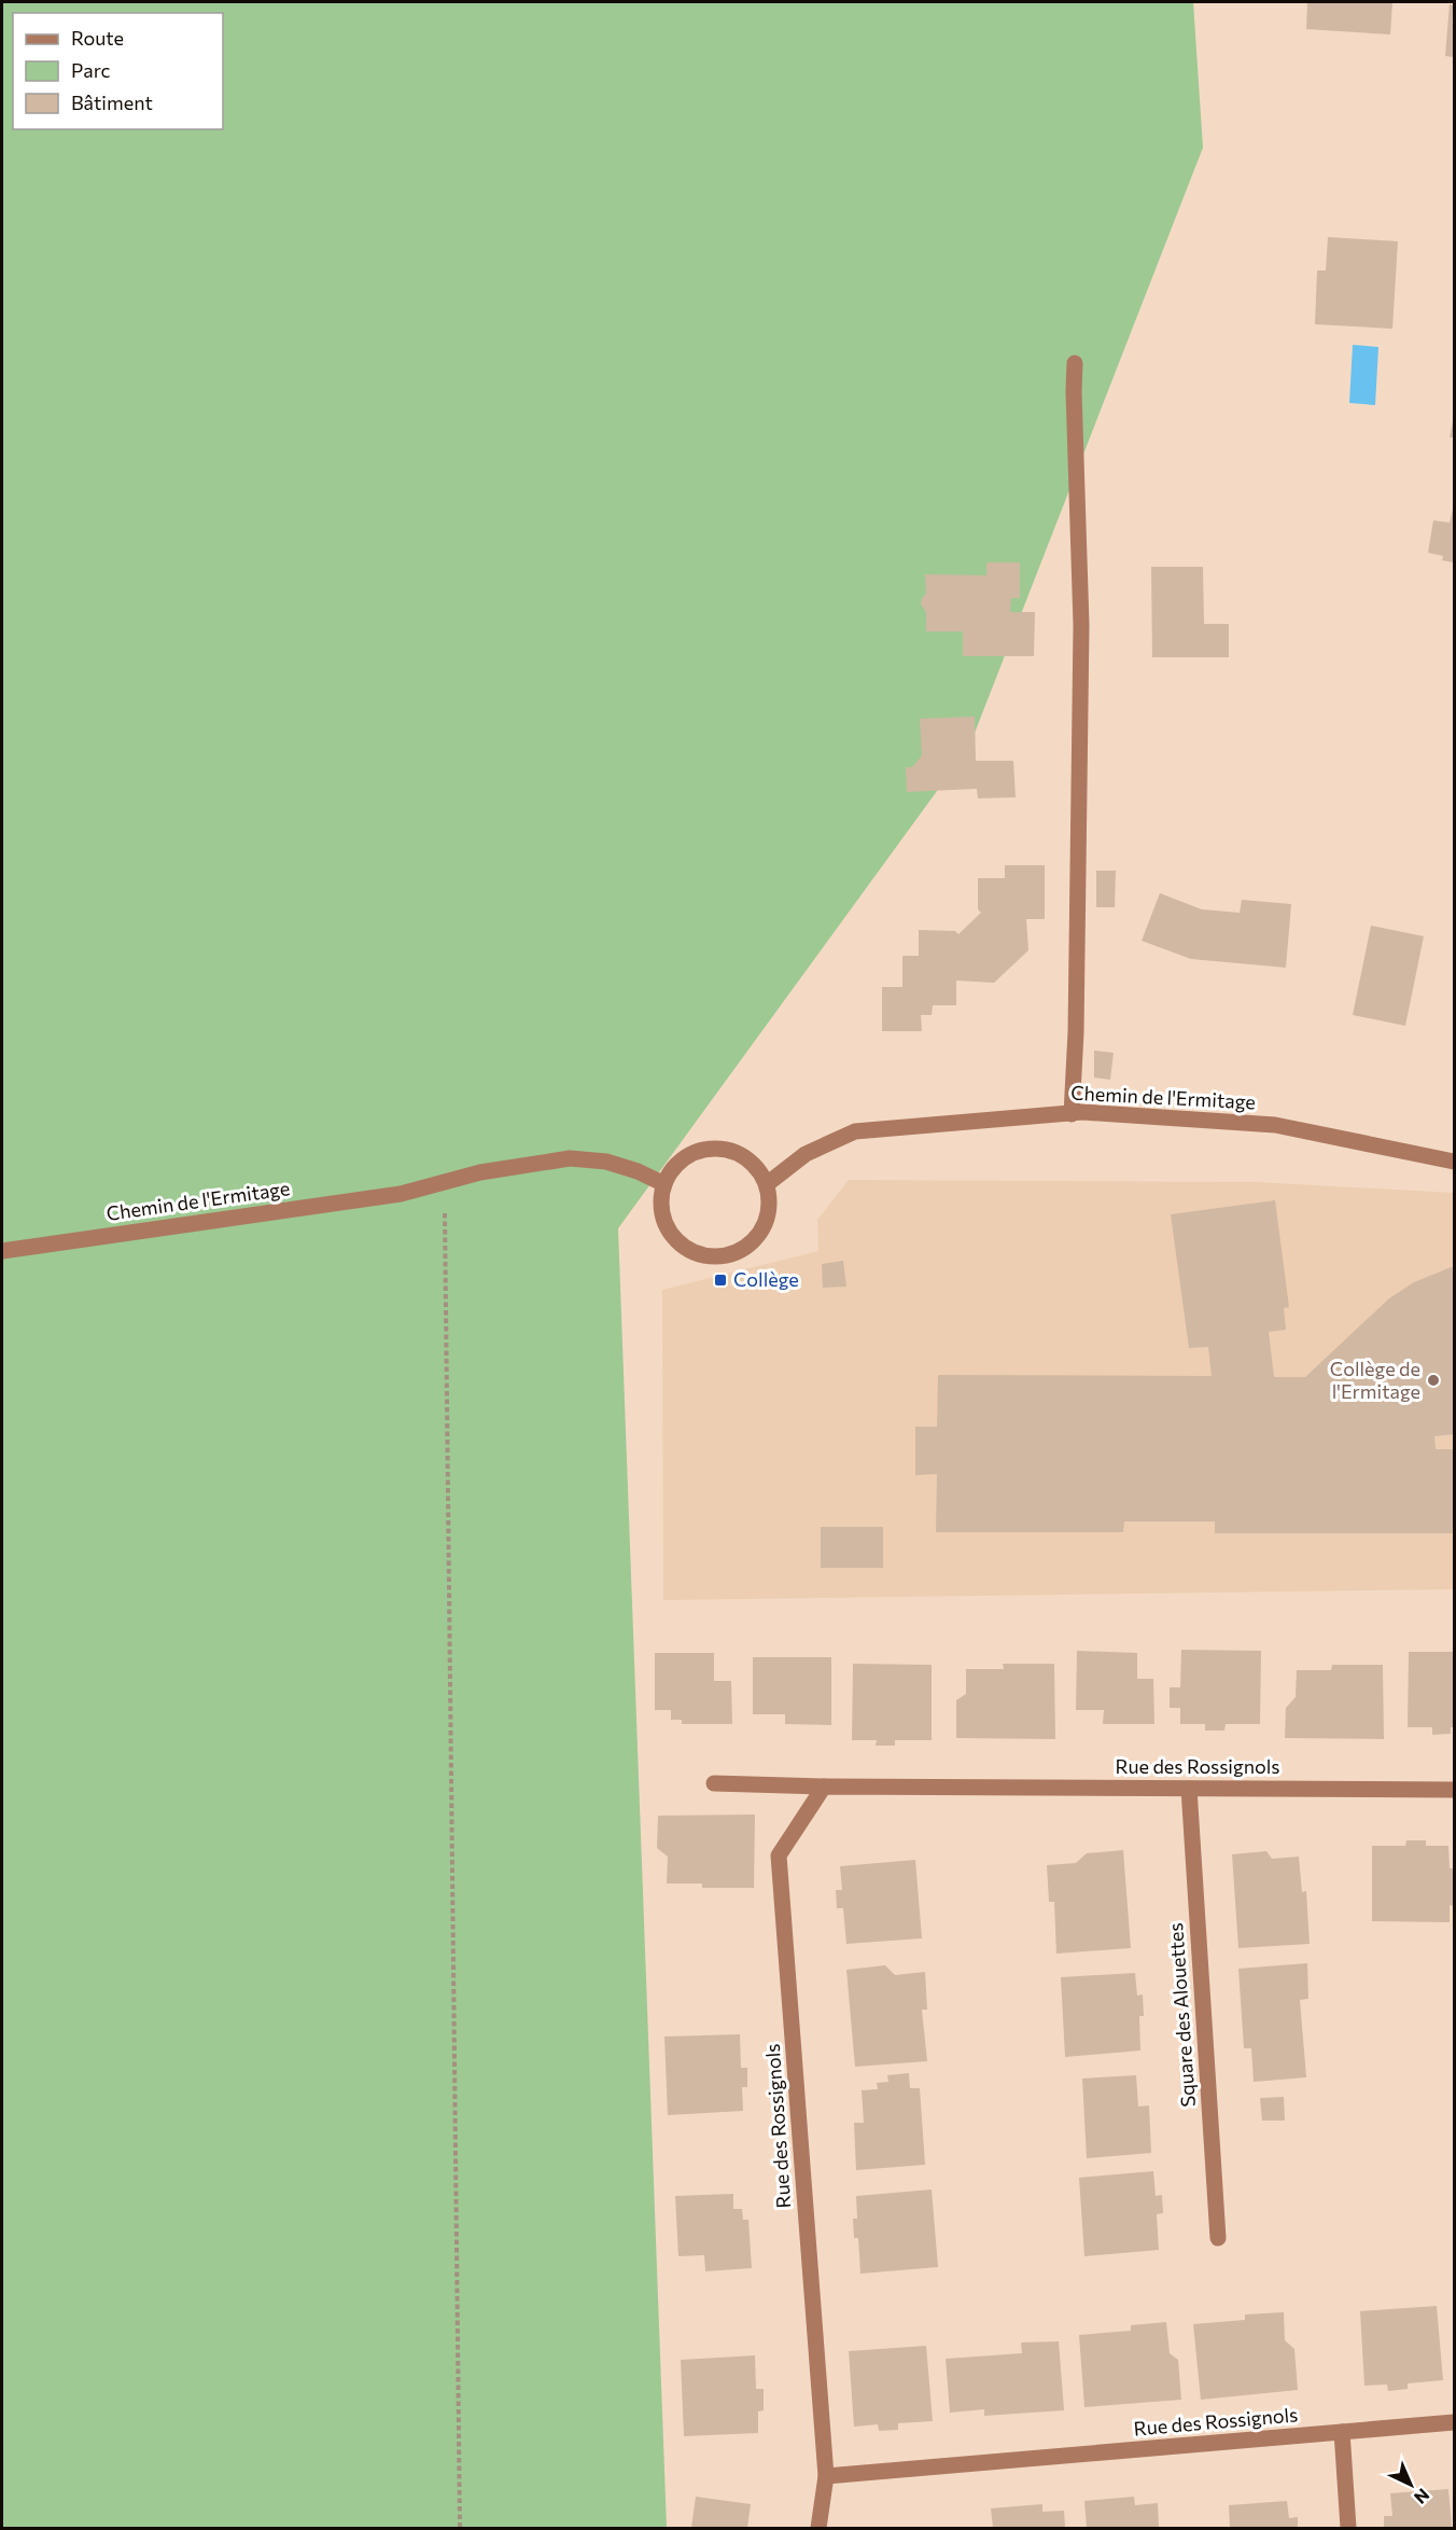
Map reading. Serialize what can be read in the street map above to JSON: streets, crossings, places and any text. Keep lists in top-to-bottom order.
{
  "streets": {
    "street": ["Chemin de l'Ermitage", "Rue des Rossignols", "Square des Alouettes"]
  },
  "crossings": [
    ["Rue des Rossignols", "Square des Alouettes"]
  ],
  "places": {
    "transit": ["Collège"],
    "other": ["Collège de l'Ermitage"]
  },
  "legend": ["Route", "Parc", "Bâtiment"],
  "north": "bottom right"
}
